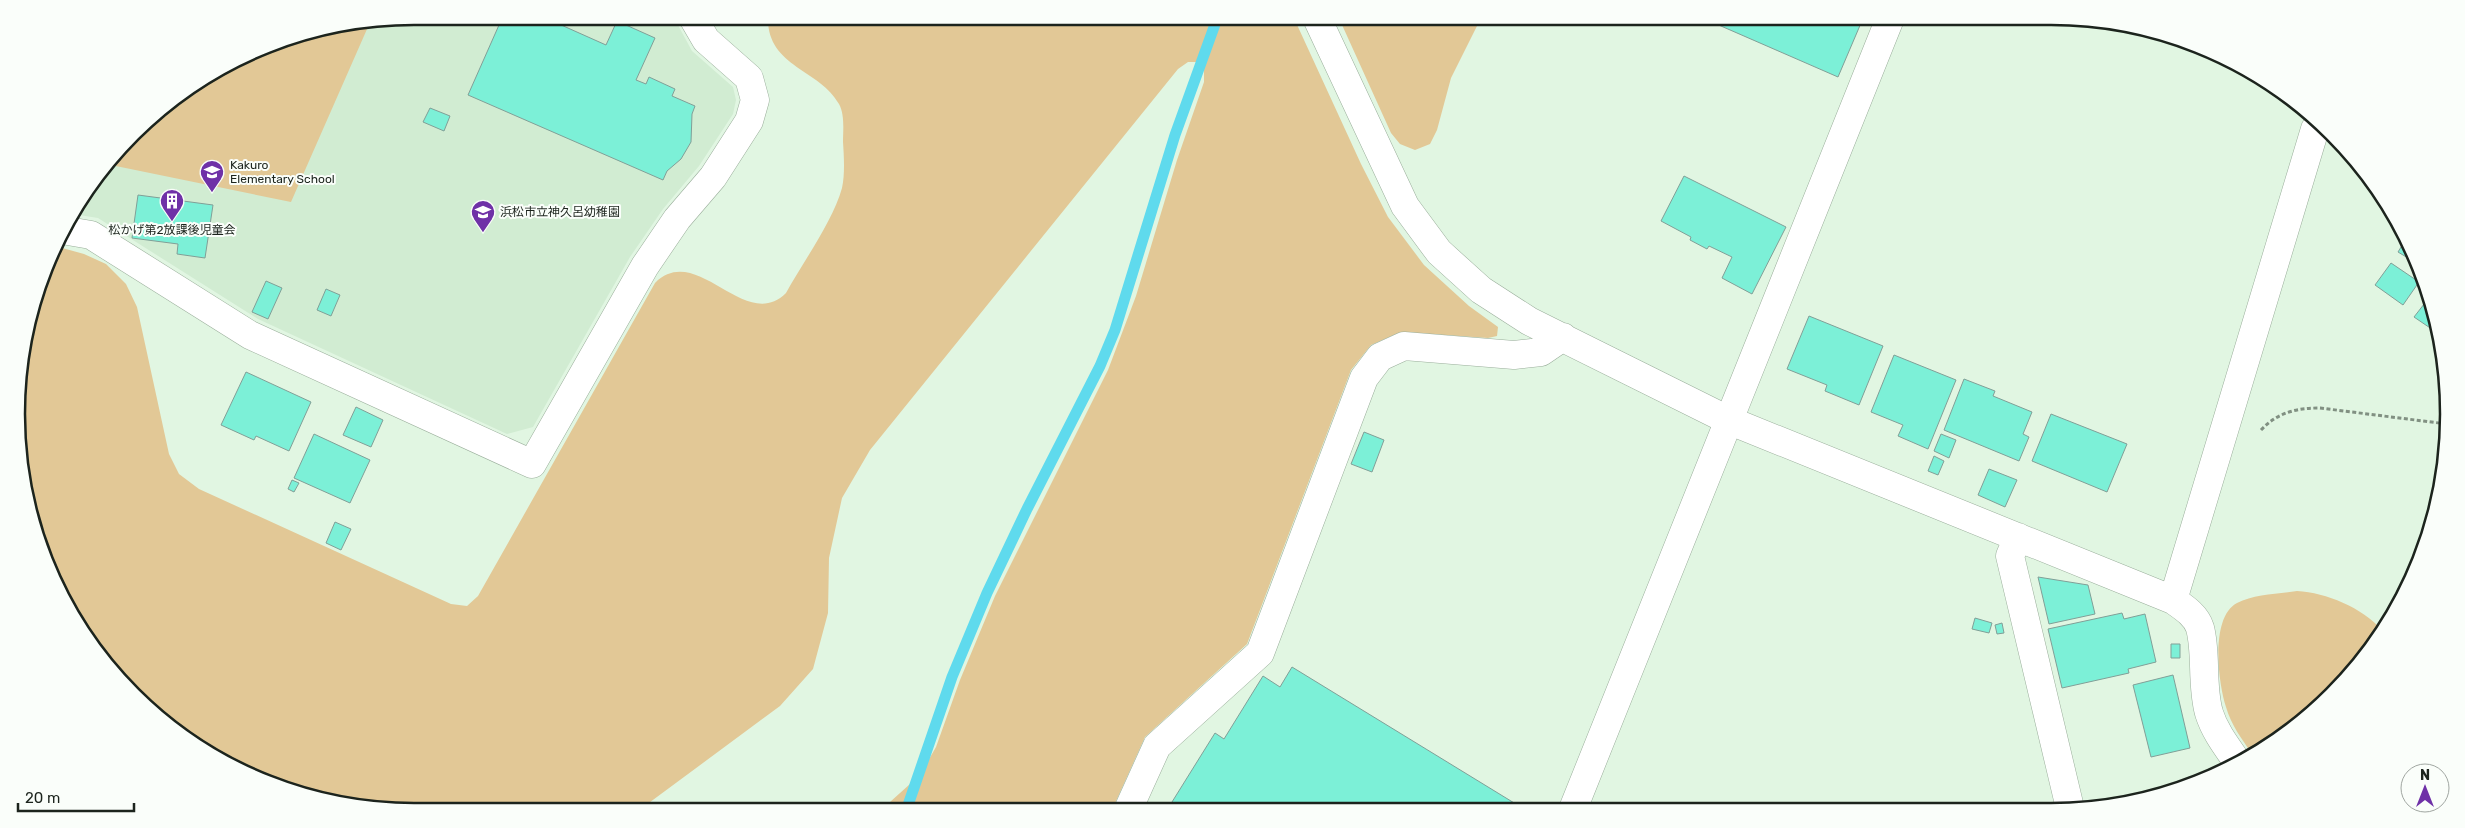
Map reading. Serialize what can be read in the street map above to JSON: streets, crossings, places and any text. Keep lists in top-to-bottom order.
{
  "places": {
    "school or university": ["Kakuro Elementary School", "浜松市立神久呂幼稚園"],
    "building": ["松かげ第2放課後児童会"]
  },
  "scale_bar": "20 m",
  "north": "top"
}
